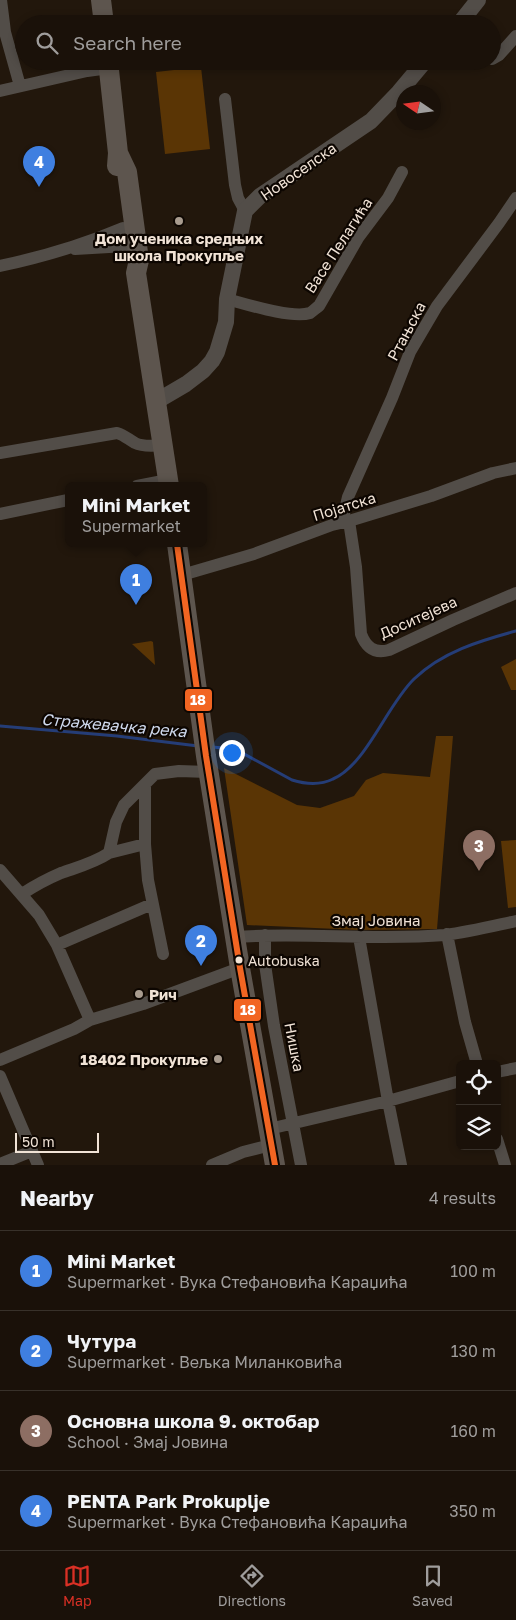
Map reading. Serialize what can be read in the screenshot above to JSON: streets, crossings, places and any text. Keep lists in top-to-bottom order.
{
  "streets": {
    "street": [
      "Новоселска",
      "Васе Пелагића",
      "Ртањска",
      "Појатска",
      "Доситејева",
      "Змај Јовина",
      "Нишка"
    ]
  },
  "crossings": [
    ["Новоселска", "Васе Пелагића"],
    ["Ртањска", "Појатска"],
    ["Ртањска", "Доситејева"],
    ["Појатска", "Доситејева"],
    ["Змај Јовина", "Нишка"]
  ],
  "water": ["Стражевачка река"],
  "places": [
    "Дом ученика средњих школа Прокупље",
    "Autobuska",
    "Рич",
    "18402 Прокупље"
  ],
  "lines": ["transit line 18"],
  "scale_bar": "50 m",
  "north": "left",
  "page": {
    "search": "Search here",
    "pins": [
      "4",
      "1",
      "3",
      "2"
    ],
    "popup": ["Mini Market", "Supermarket"],
    "scale": "50 m",
    "heading": ["Nearby", "4 results"],
    "list": [
      {
        "mark": "1",
        "name": "Mini Market",
        "note": "Supermarket · Вука Стефановића Караџића",
        "value": "100 m"
      },
      {
        "mark": "2",
        "name": "Чутура",
        "note": "Supermarket · Вељка Миланковића",
        "value": "130 m"
      },
      {
        "mark": "3",
        "name": "Основна школа 9. октобар",
        "note": "School · Змај Јовина",
        "value": "160 m"
      },
      {
        "mark": "4",
        "name": "PENTA Park Prokuplje",
        "note": "Supermarket · Вука Стефановића Караџића",
        "value": "350 m"
      }
    ],
    "nav": ["Map", "Directions", "Saved"]
  }
}
